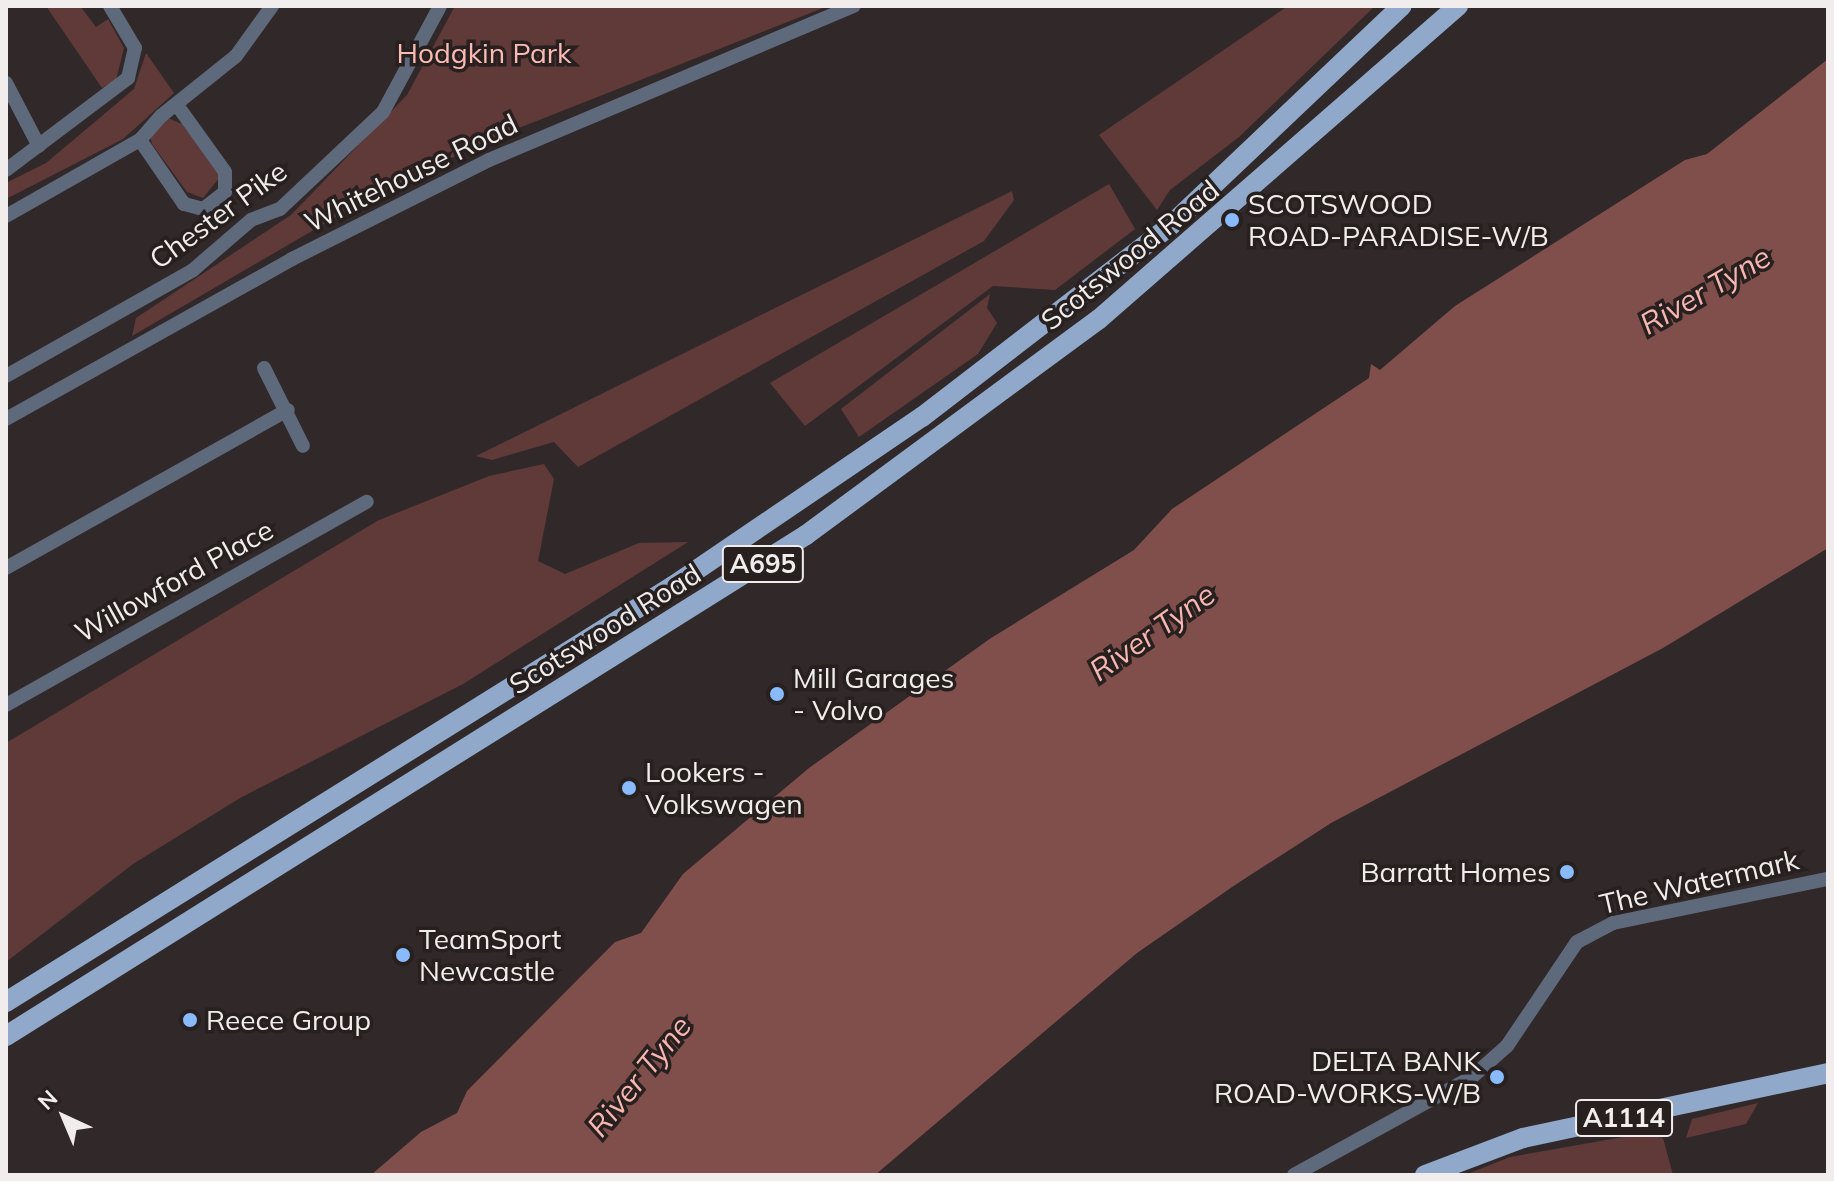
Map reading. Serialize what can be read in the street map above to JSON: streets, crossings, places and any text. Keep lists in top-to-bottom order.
{
  "streets": {
    "main road": ["Scotswood Road", "A695", "A1114"],
    "street": [
      "Whitehouse Road",
      "Chester Pike",
      "Willowford Place",
      "The Watermark"
    ]
  },
  "water": ["River Tyne"],
  "parks": ["Hodgkin Park"],
  "places": [
    "SCOTSWOOD ROAD-PARADISE-W/B",
    "Mill Garages - Volvo",
    "Lookers - Volkswagen",
    "Barratt Homes",
    "TeamSport Newcastle",
    "Reece Group",
    "DELTA BANK ROAD-WORKS-W/B"
  ],
  "north": "top left"
}
